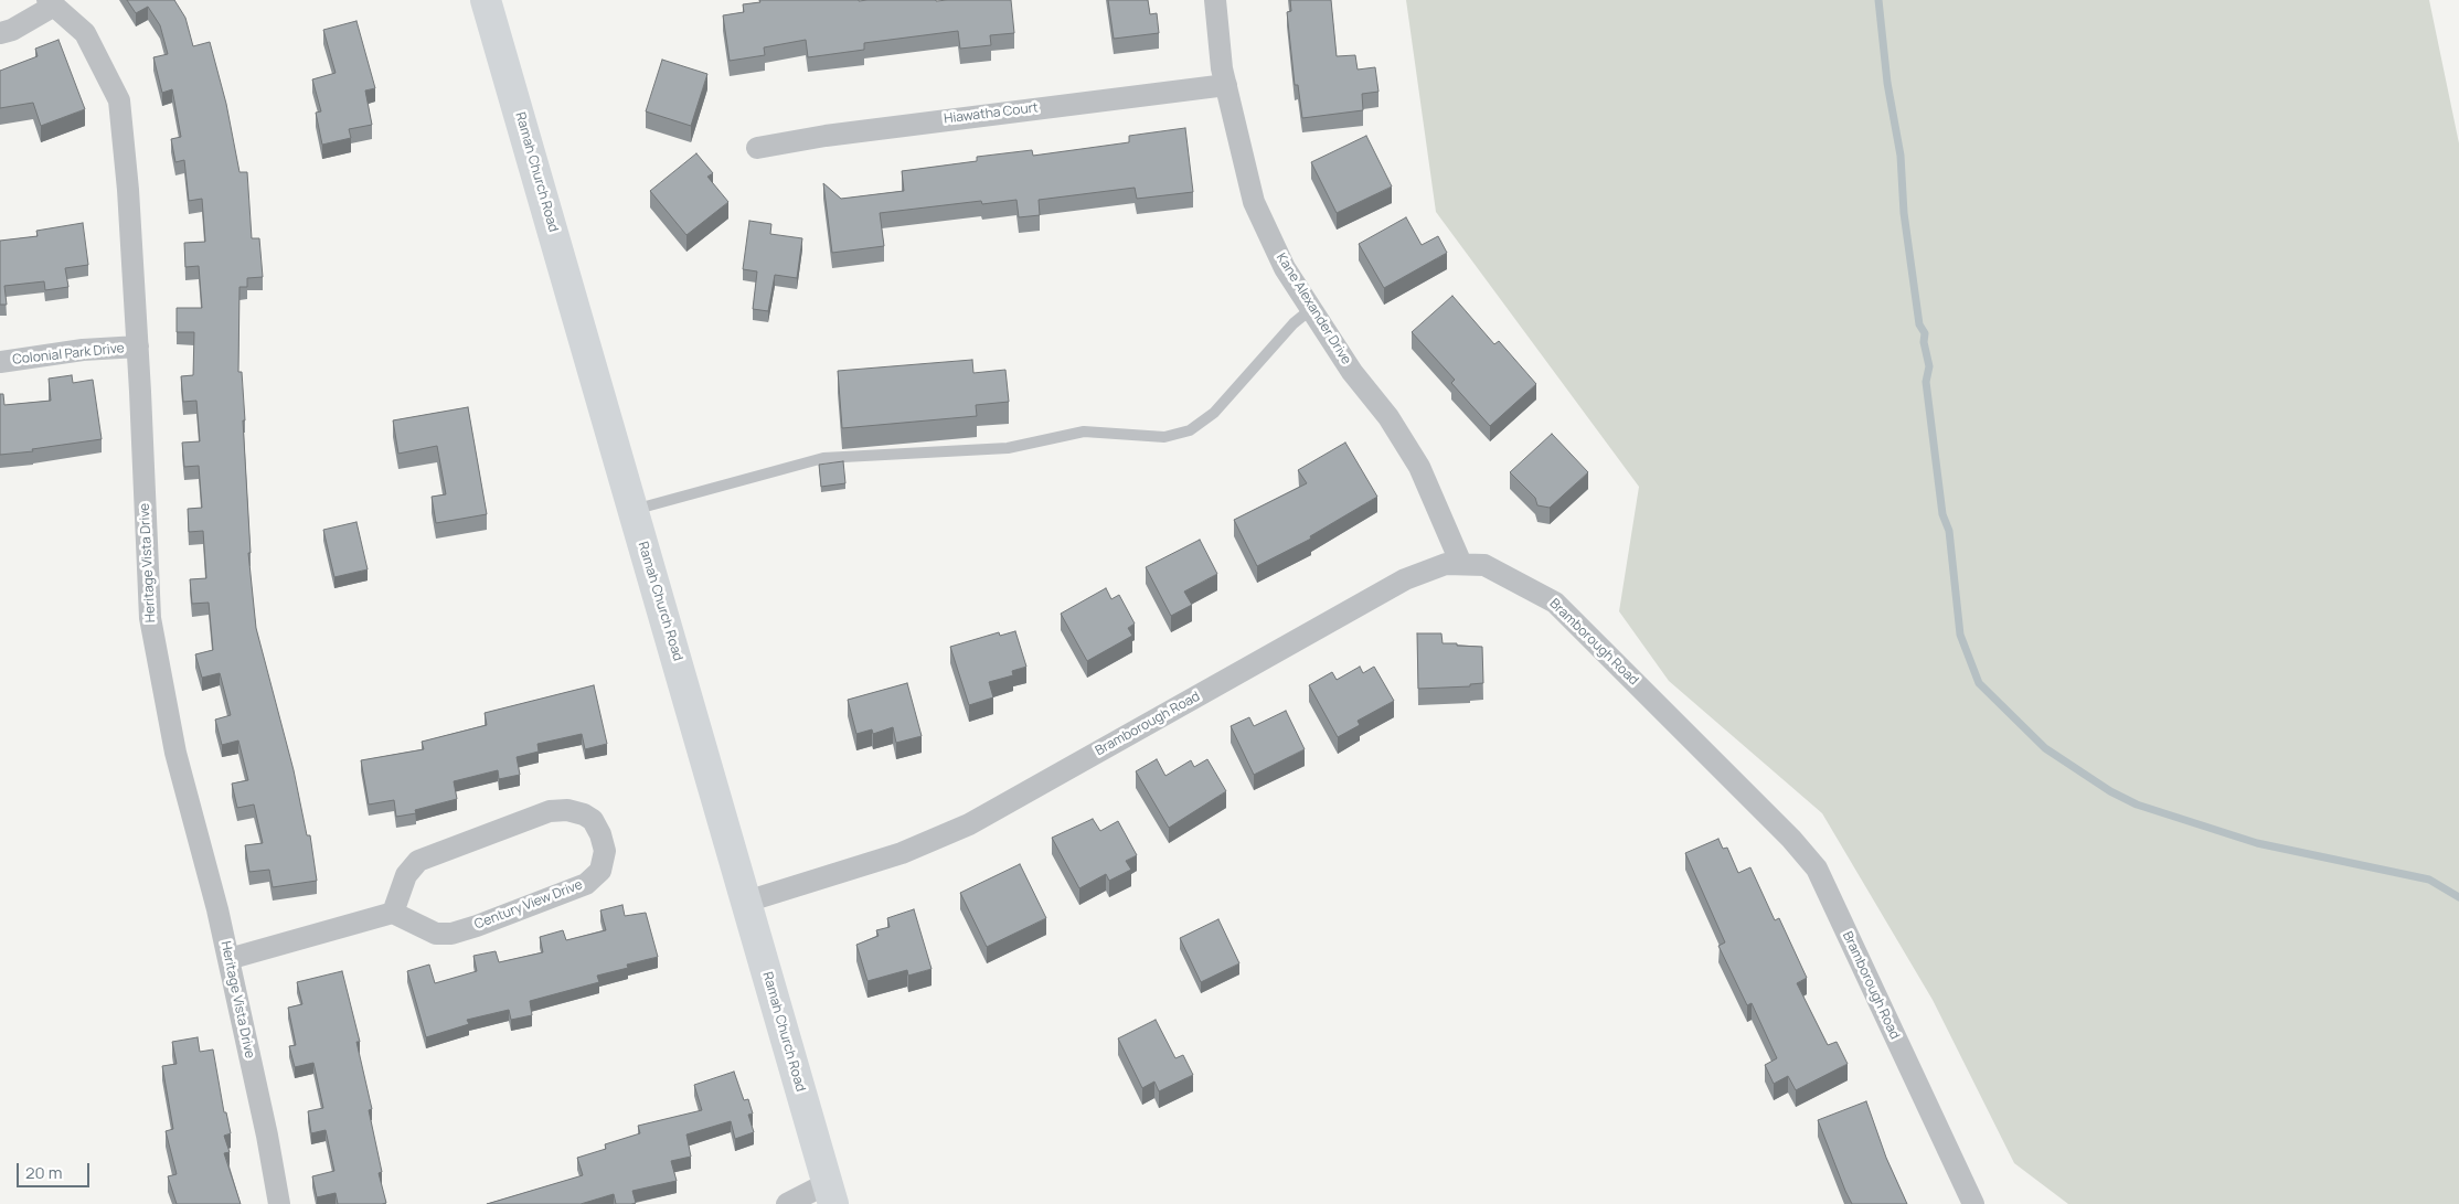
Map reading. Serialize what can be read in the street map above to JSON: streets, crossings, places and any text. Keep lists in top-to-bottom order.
{
  "streets": {
    "main road": ["Ramah Church Road"],
    "street": [
      "Hiawatha Court",
      "Kane Alexander Drive",
      "Colonial Park Drive",
      "Heritage Vista Drive",
      "Bramborough Road",
      "Century View Drive"
    ]
  },
  "crossings": [
    ["Hiawatha Court", "Kane Alexander Drive"],
    ["Ramah Church Road", "Bramborough Road"],
    ["Kane Alexander Drive", "Bramborough Road"],
    ["Colonial Park Drive", "Heritage Vista Drive"]
  ],
  "scale_bar": "20 m"
}
